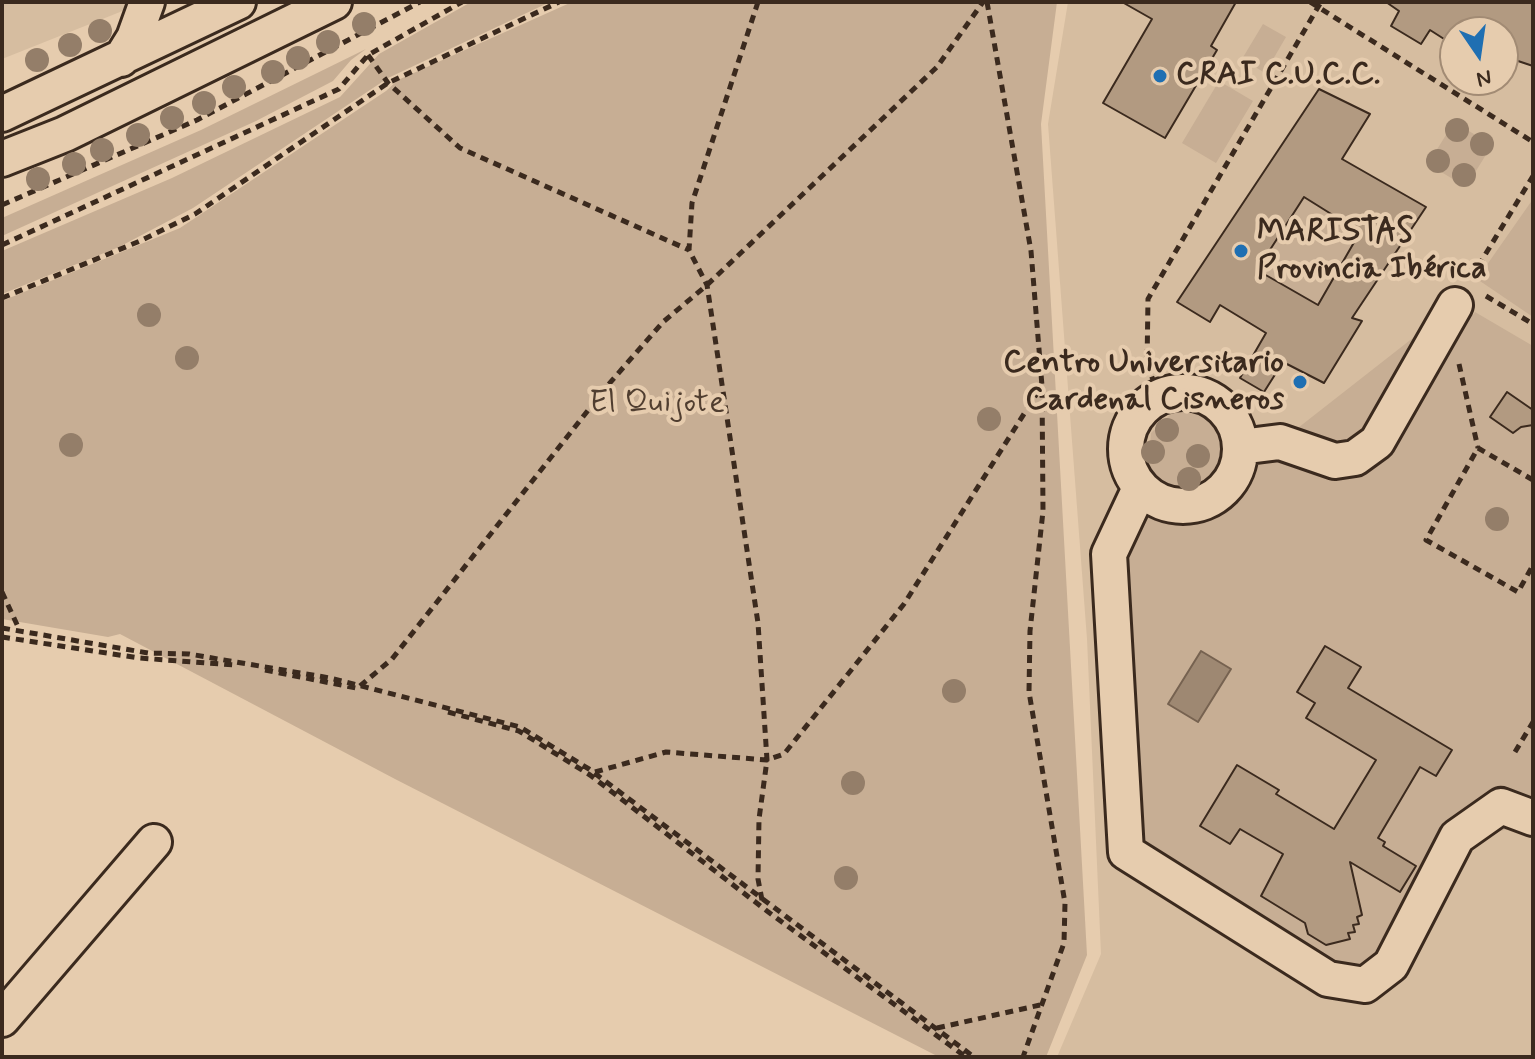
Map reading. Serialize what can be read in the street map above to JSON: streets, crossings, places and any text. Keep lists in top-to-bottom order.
{
  "parks": ["El Quijote"],
  "places": ["CRAI C.U.C.C.", "MARISTAS Provincia Ibérica", "Centro Universitario Cardenal Cisneros"],
  "north": "bottom"
}
